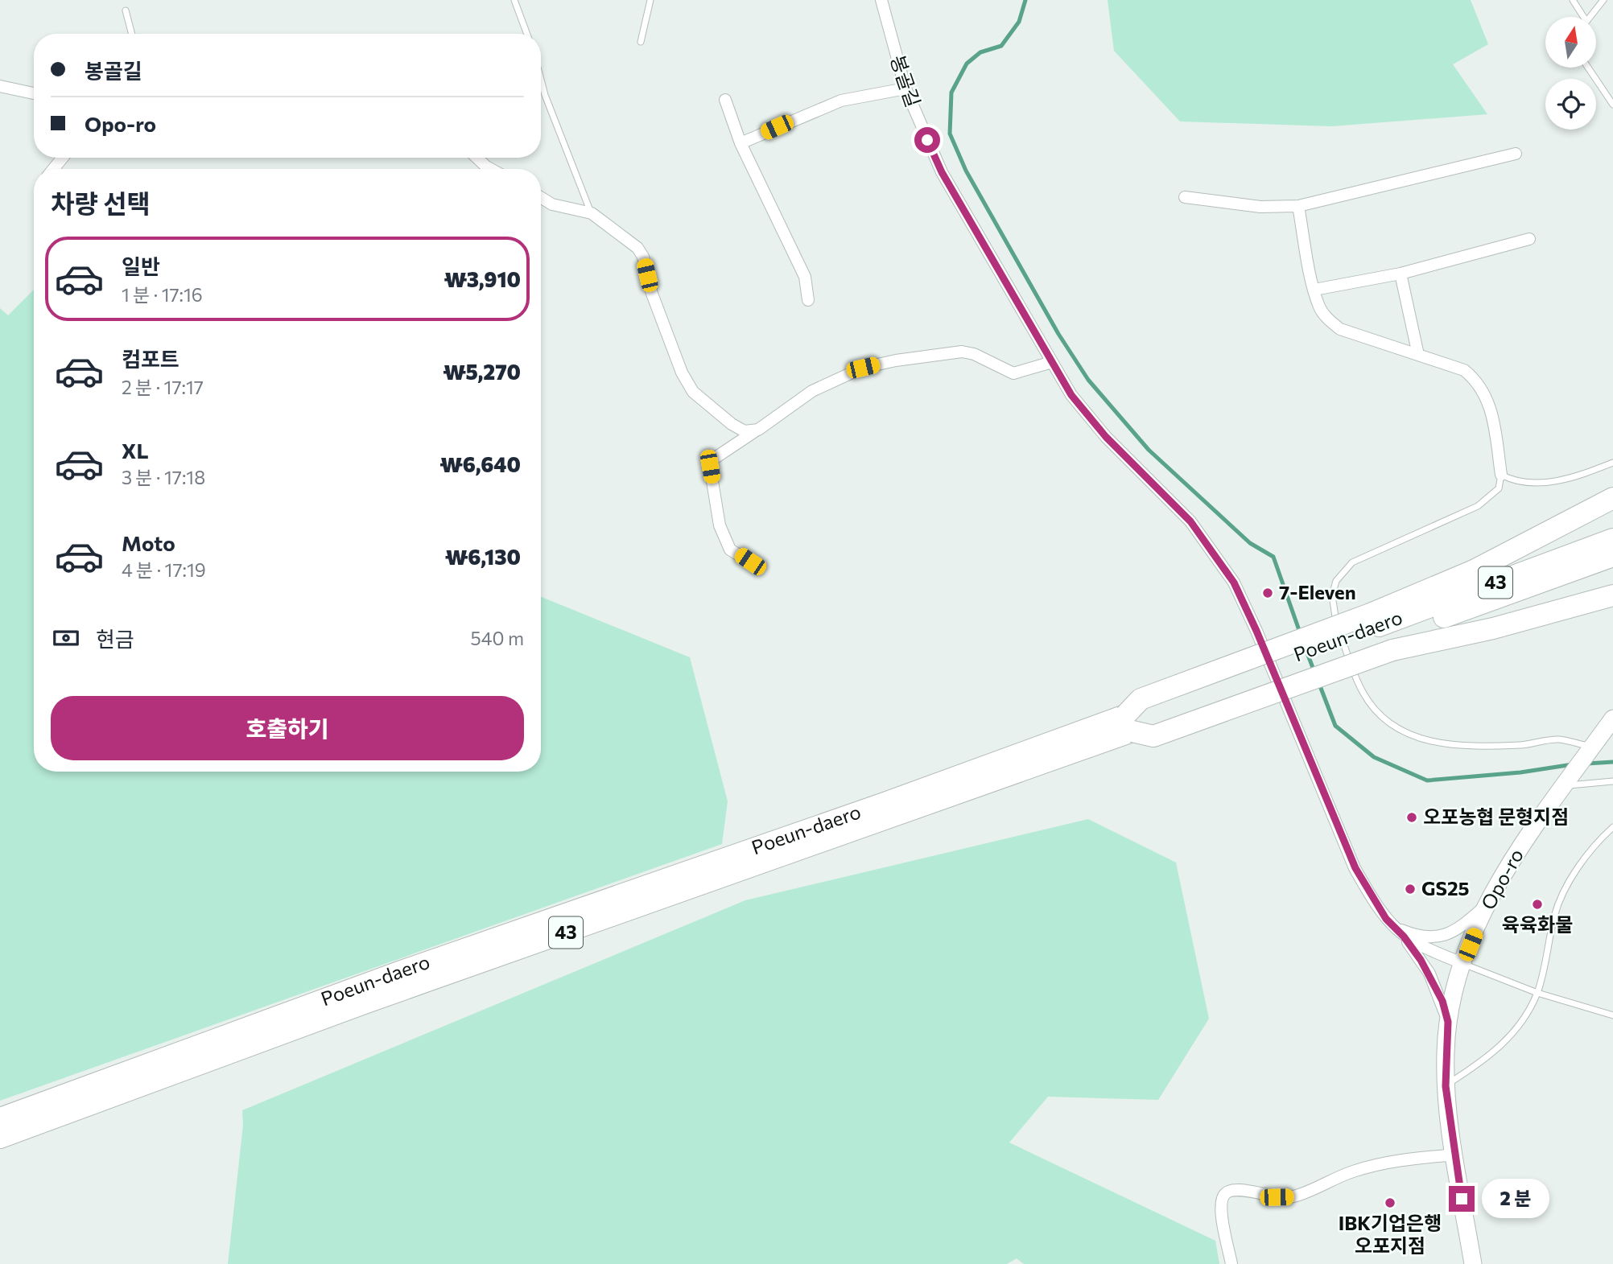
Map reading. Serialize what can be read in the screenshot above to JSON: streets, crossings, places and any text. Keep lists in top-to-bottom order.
{
  "streets": {
    "highway": ["43", "Poeun-daero"],
    "street": ["봉골길", "Opo-ro"]
  },
  "crossings": [
    ["봉골길", "Opo-ro"]
  ],
  "places": [
    "7-Eleven",
    "오포농협 문형지점",
    "GS25",
    "육육화물",
    "IBK기업은행 오포지점"
  ],
  "north": "top",
  "page": {
    "banner": ["봉골길", "Opo-ro"],
    "heading": "차량 선택",
    "list": [
      {
        "name": "일반",
        "note": "1 분 · 17:16",
        "value": "₩3,910"
      },
      {
        "name": "컴포트",
        "note": "2 분 · 17:17",
        "value": "₩5,270"
      },
      {
        "name": "XL",
        "note": "3 분 · 17:18",
        "value": "₩6,640"
      },
      {
        "name": "Moto",
        "note": "4 분 · 17:19",
        "value": "₩6,130"
      }
    ],
    "pay": ["현금", "540 m"],
    "buttons": "호출하기",
    "bubble": "2 분"
  }
}
